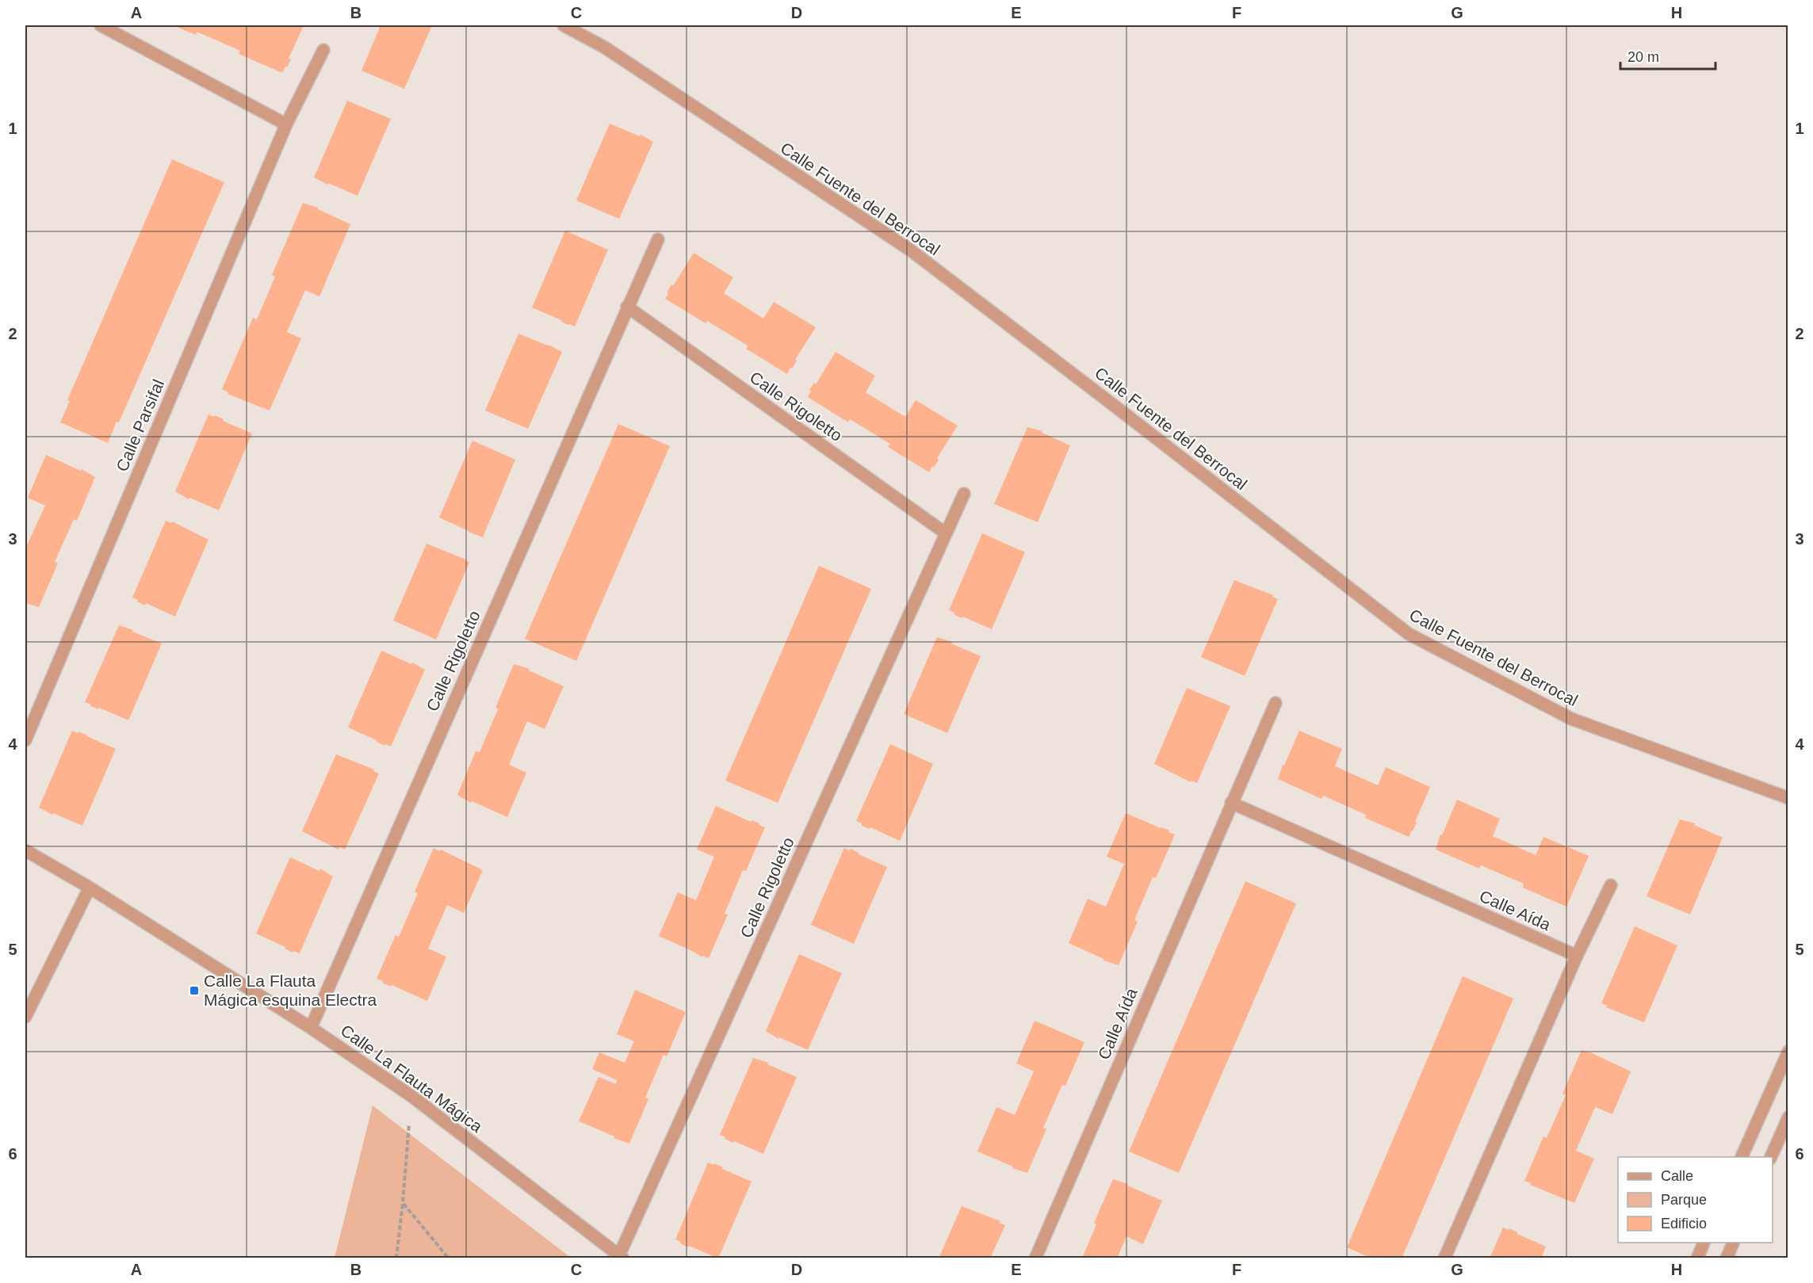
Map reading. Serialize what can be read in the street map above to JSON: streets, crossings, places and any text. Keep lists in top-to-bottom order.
{
  "streets": {
    "street": [
      "Calle Fuente del Berrocal",
      "Calle Rigoletto",
      "Calle Parsifal",
      "Calle Aída",
      "Calle La Flauta Mágica"
    ]
  },
  "crossings": [
    ["Calle Rigoletto", "Calle La Flauta Mágica"]
  ],
  "places": {
    "transit": ["Calle La Flauta Mágica esquina Electra"]
  },
  "legend": ["Calle", "Parque", "Edificio"],
  "scale_bar": "20 m",
  "grid": {
    "columns": [
      "A",
      "B",
      "C",
      "D",
      "E",
      "F",
      "G",
      "H"
    ],
    "rows": [
      "1",
      "2",
      "3",
      "4",
      "5",
      "6"
    ]
  }
}
